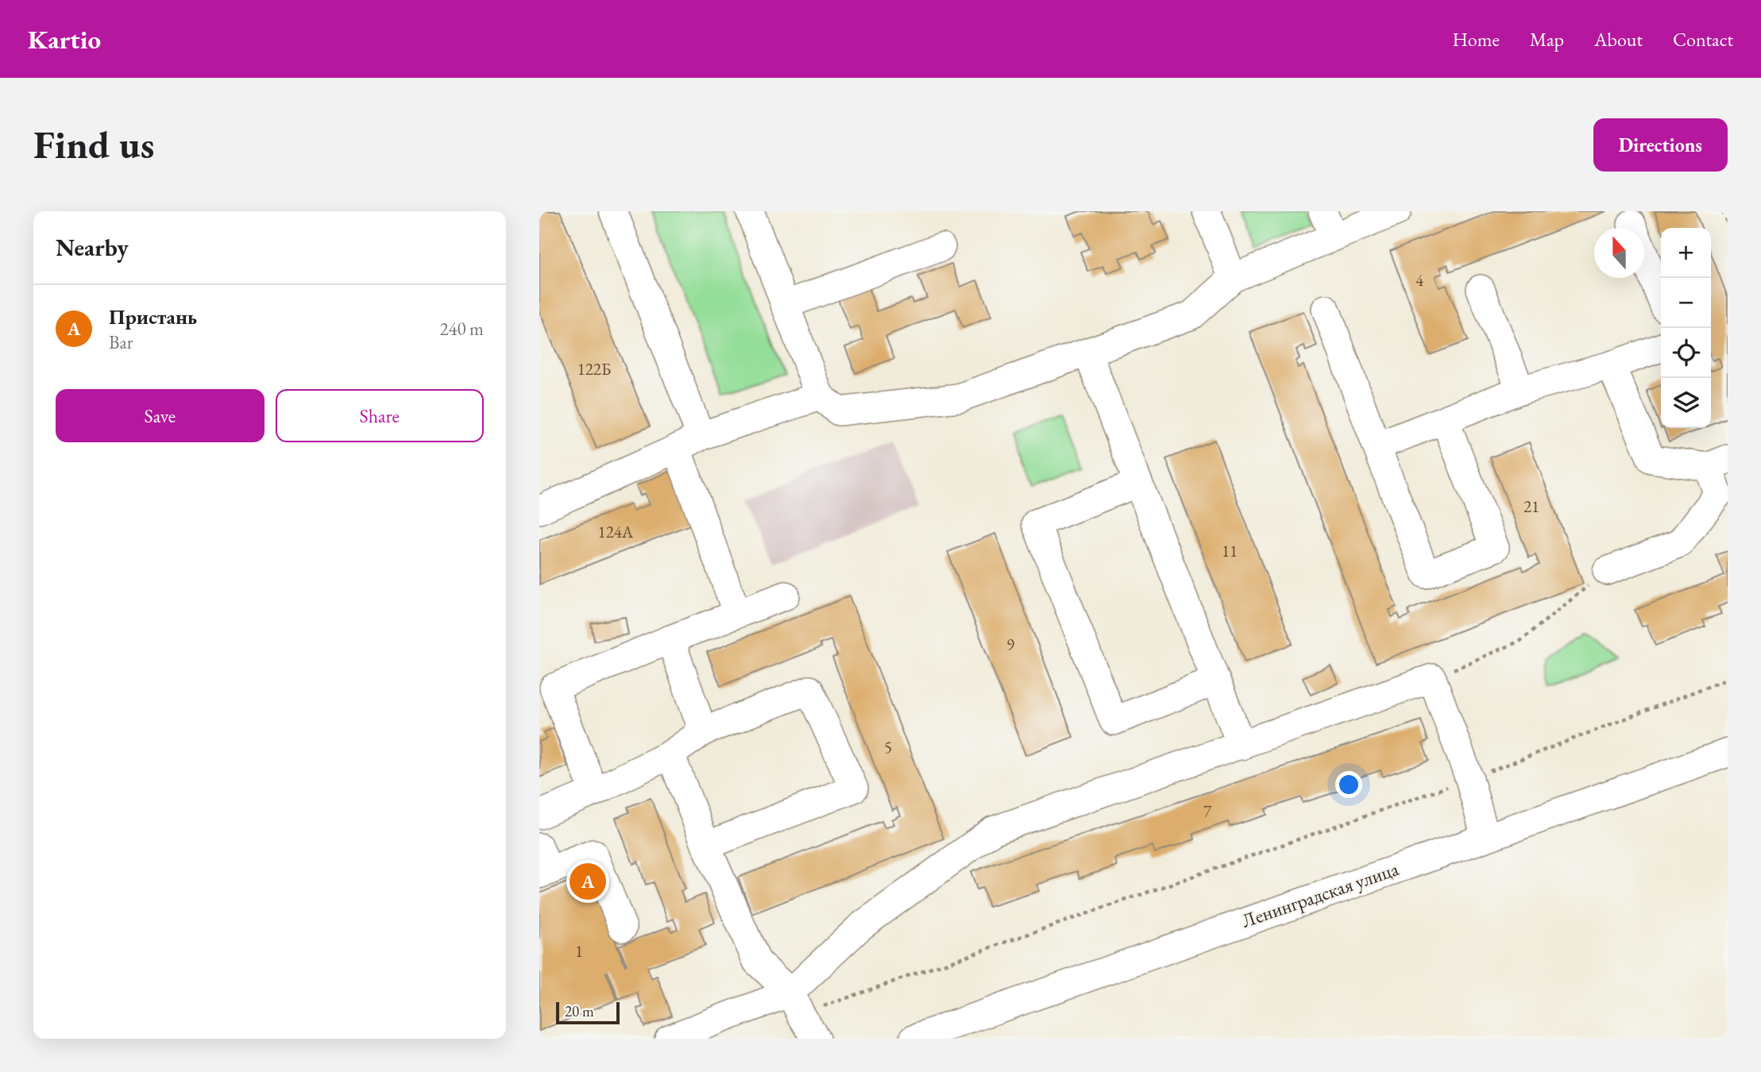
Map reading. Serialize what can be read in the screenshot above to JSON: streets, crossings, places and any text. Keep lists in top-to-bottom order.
{
  "streets": {
    "street": ["Ленинградская улица"]
  },
  "house_numbers": [
    "4",
    "122Б",
    "21",
    "124А",
    "11",
    "9",
    "5",
    "7",
    "1"
  ],
  "scale_bar": "20 m",
  "north": "top",
  "page": {
    "header": "Kartio",
    "nav": [
      "Home",
      "Map",
      "About",
      "Contact"
    ],
    "buttons": [
      "Directions",
      ["Save", "Share"]
    ],
    "title": "Find us",
    "heading": "Nearby",
    "map_buttons": ["+", "−"],
    "list": [
      {
        "mark": "A",
        "name": "Пристань",
        "note": "Bar",
        "value": "240 m"
      }
    ],
    "pins": "A",
    "scale": "20 m"
  }
}
